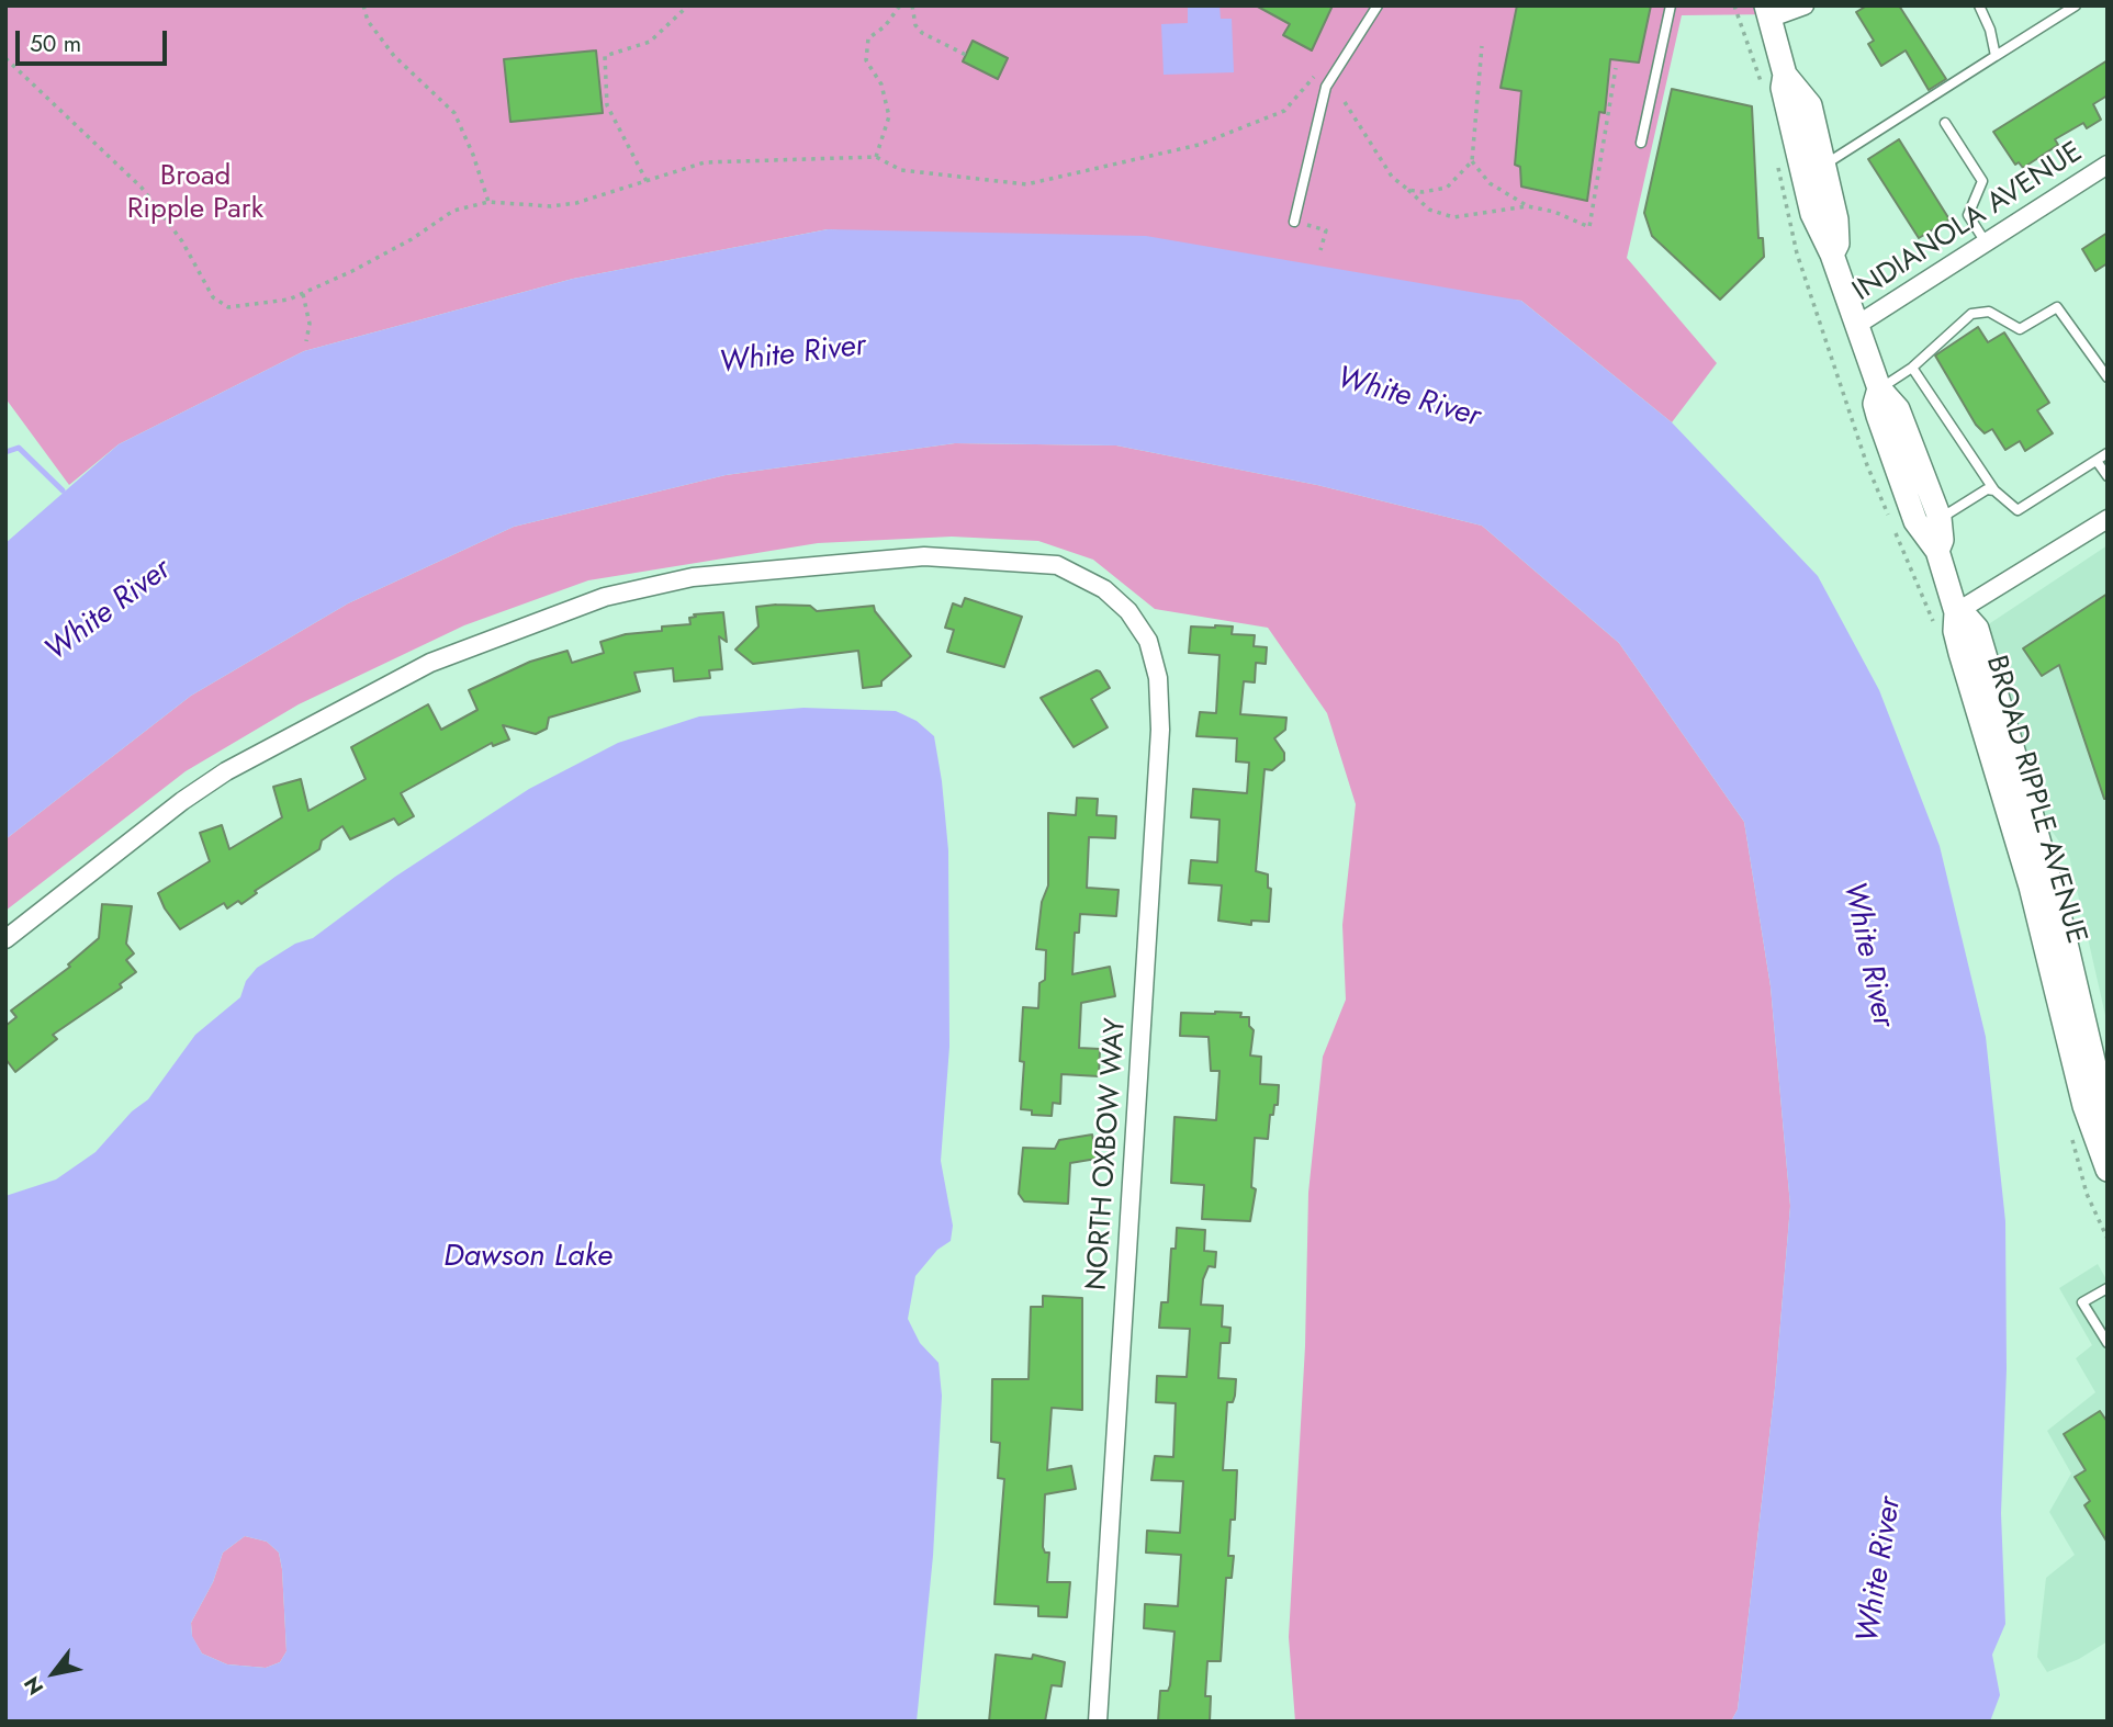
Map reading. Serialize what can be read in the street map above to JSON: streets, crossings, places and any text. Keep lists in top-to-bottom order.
{
  "streets": {
    "street": ["INDIANOLA AVENUE", "BROAD RIPPLE AVENUE", "NORTH OXBOW WAY"]
  },
  "crossings": [
    ["INDIANOLA AVENUE", "BROAD RIPPLE AVENUE"]
  ],
  "water": ["White River", "Dawson Lake"],
  "parks": ["Broad Ripple Park"],
  "scale_bar": "50 m",
  "north": "bottom left"
}
